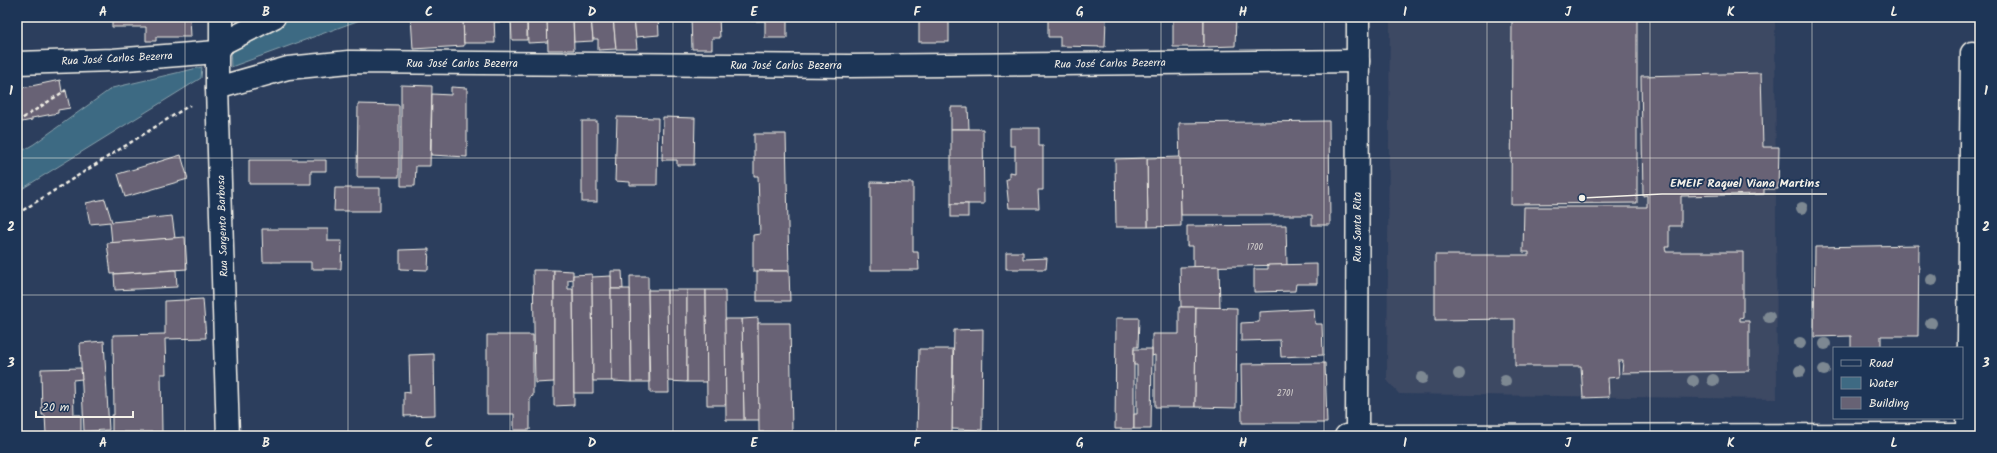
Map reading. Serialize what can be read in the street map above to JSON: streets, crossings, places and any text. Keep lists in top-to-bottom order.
{
  "streets": {
    "street": ["Rua José Carlos Bezerra", "Rua Sargento Barbosa", "Rua Santa Rita"]
  },
  "crossings": [
    ["Rua José Carlos Bezerra", "Rua Sargento Barbosa"],
    ["Rua José Carlos Bezerra", "Rua Santa Rita"]
  ],
  "places": ["EMEIF Raquel Viana Martins"],
  "house_numbers": ["1700", "2701"],
  "legend": ["Road", "Water", "Building"],
  "scale_bar": "20 m",
  "grid": {
    "columns": [
      "A",
      "B",
      "C",
      "D",
      "E",
      "F",
      "G",
      "H",
      "I",
      "J",
      "K",
      "L"
    ],
    "rows": ["1", "2", "3"]
  }
}
